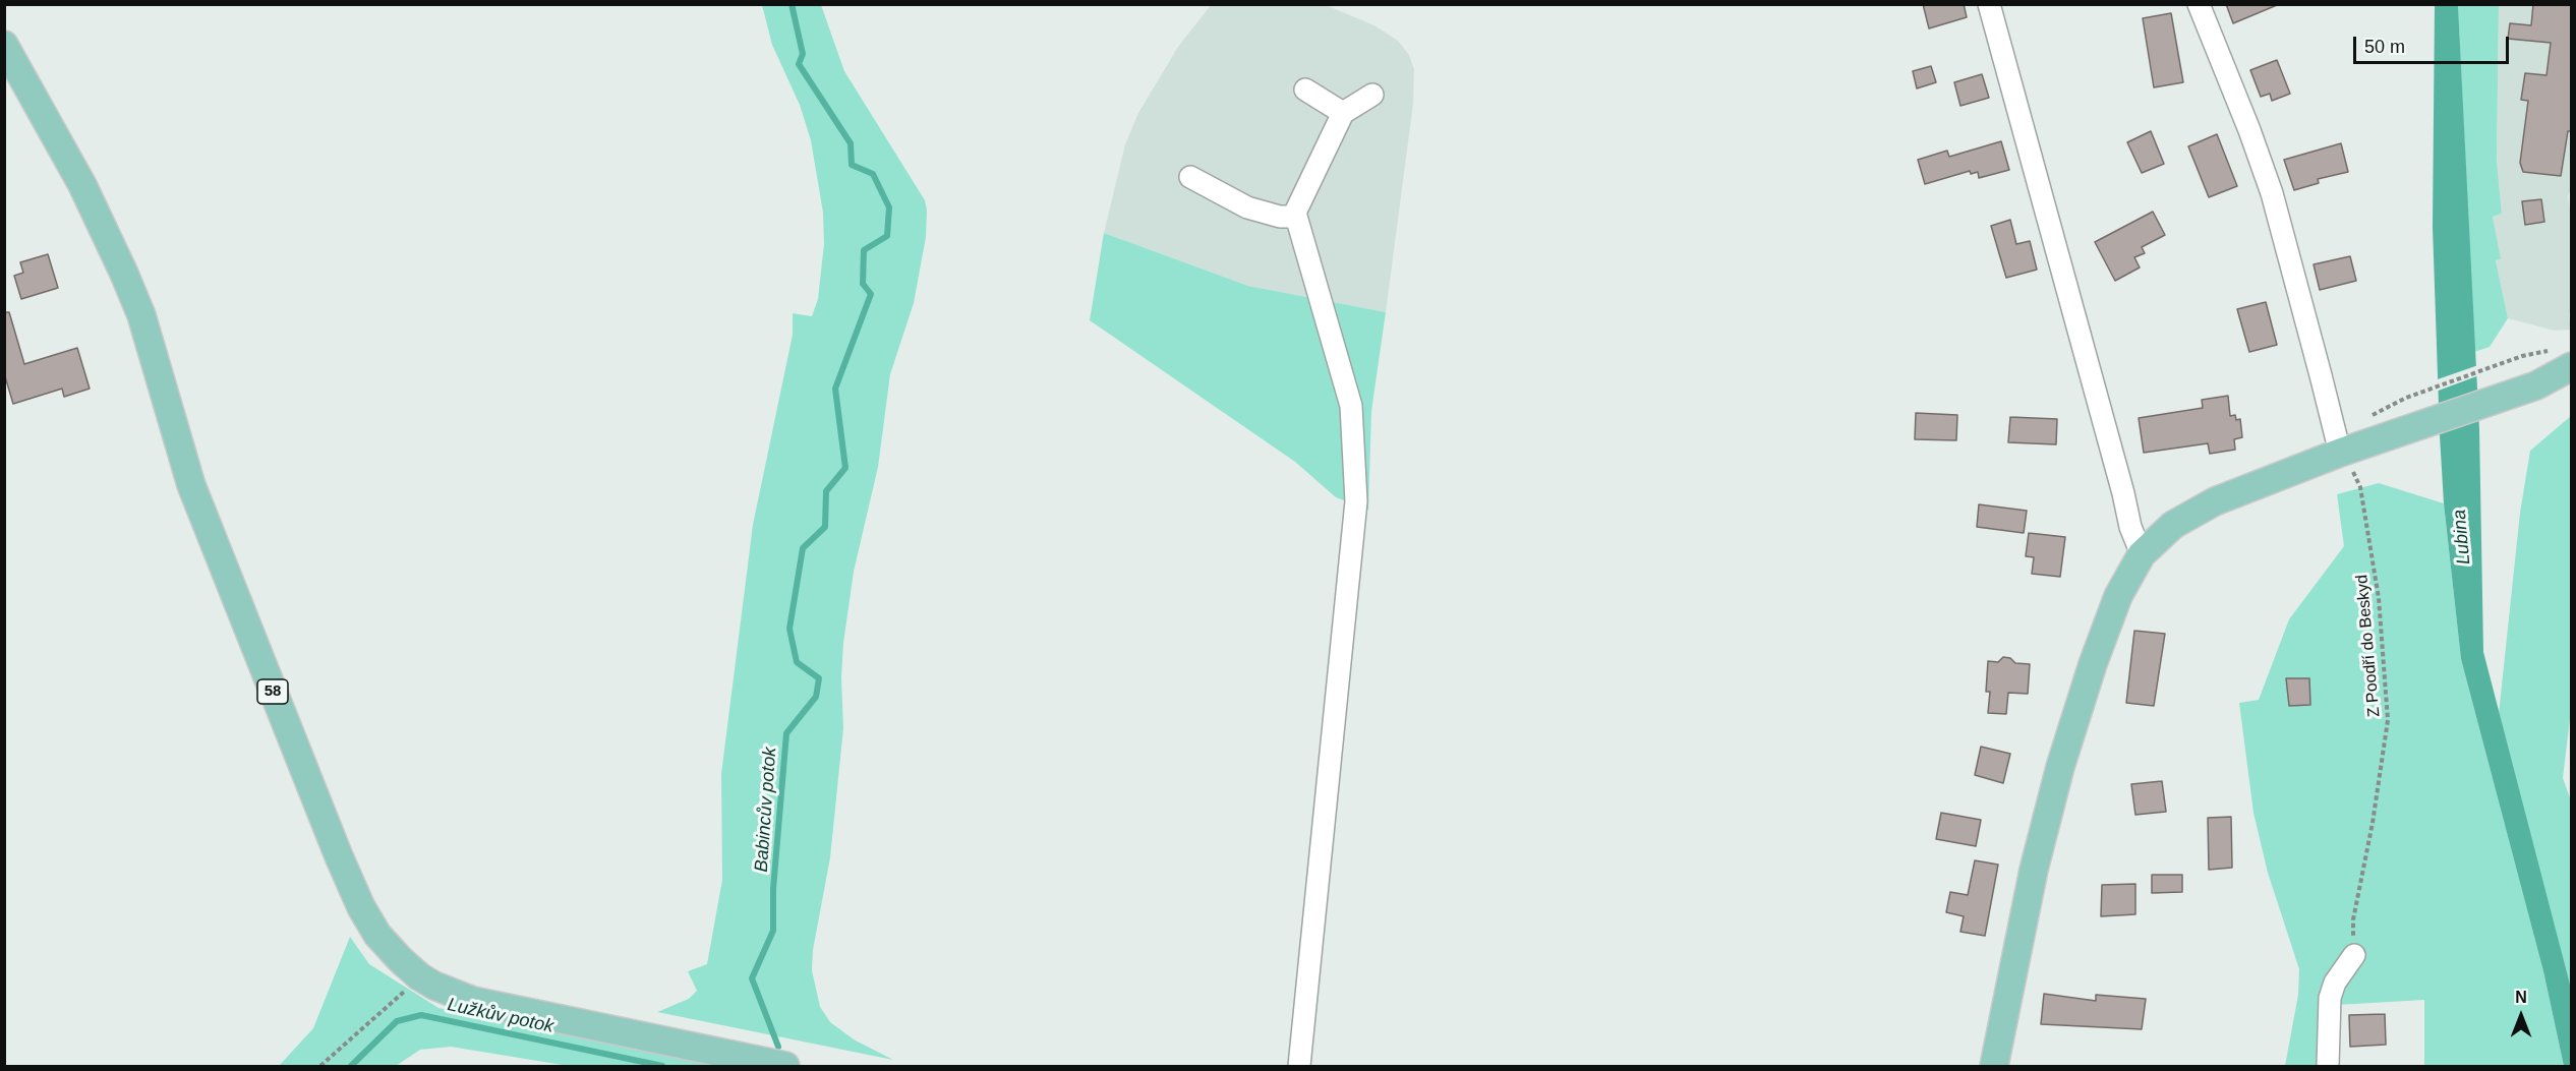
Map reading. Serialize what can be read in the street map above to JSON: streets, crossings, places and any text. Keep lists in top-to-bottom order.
{
  "streets": {
    "main road": ["58"],
    "path": ["Z Poodří do Beskyd"]
  },
  "water": ["Lubina", "Babincův potok", "Lužkův potok"],
  "scale_bar": "50 m",
  "north": "top"
}
